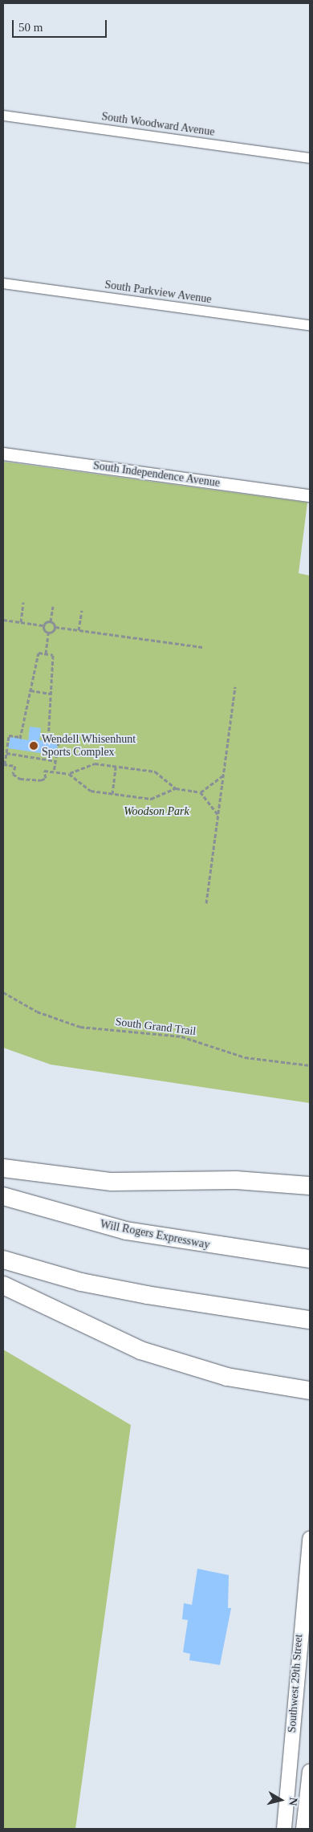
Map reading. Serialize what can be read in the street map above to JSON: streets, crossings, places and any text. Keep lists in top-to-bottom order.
{
  "streets": {
    "highway": ["Will Rogers Expressway"],
    "main road": ["Southwest 29th Street"],
    "street": ["South Woodward Avenue", "South Parkview Avenue", "South Independence Avenue"],
    "path": ["South Grand Trail"]
  },
  "parks": ["Woodson Park"],
  "places": ["Wendell Whisenhunt Sports Complex"],
  "scale_bar": "50 m",
  "north": "right"
}
